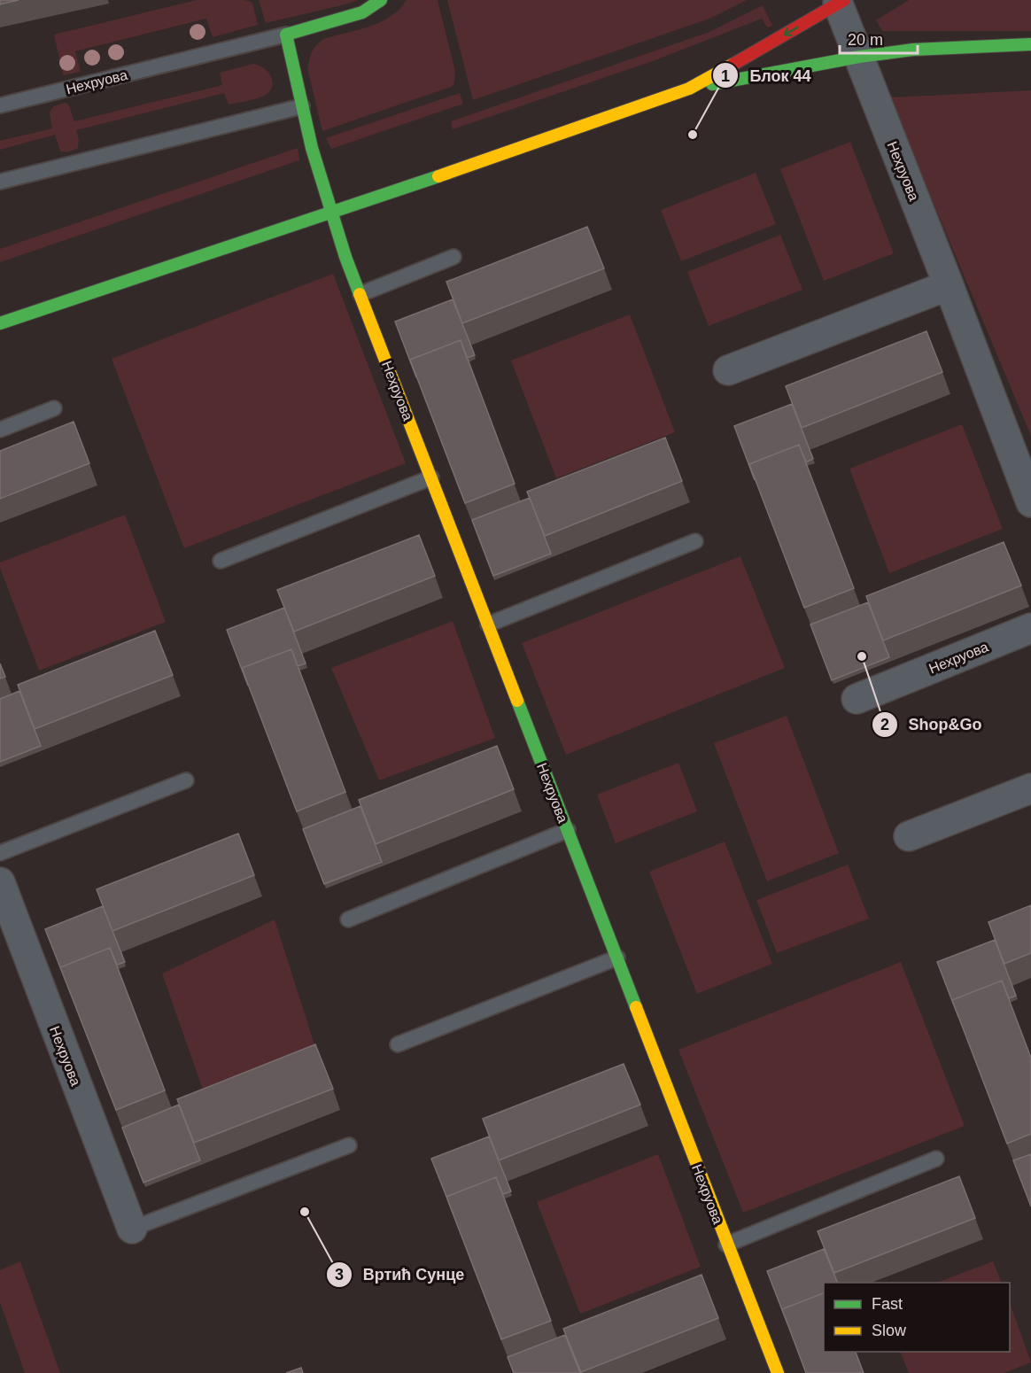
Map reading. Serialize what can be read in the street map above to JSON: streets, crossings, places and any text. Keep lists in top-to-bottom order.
{
  "streets": {
    "street": ["Нехруова"]
  },
  "places": ["Блок 44", "Shop&Go", "Вртић Сунце"],
  "legend": ["Fast", "Slow"],
  "scale_bar": "20 m"
}
